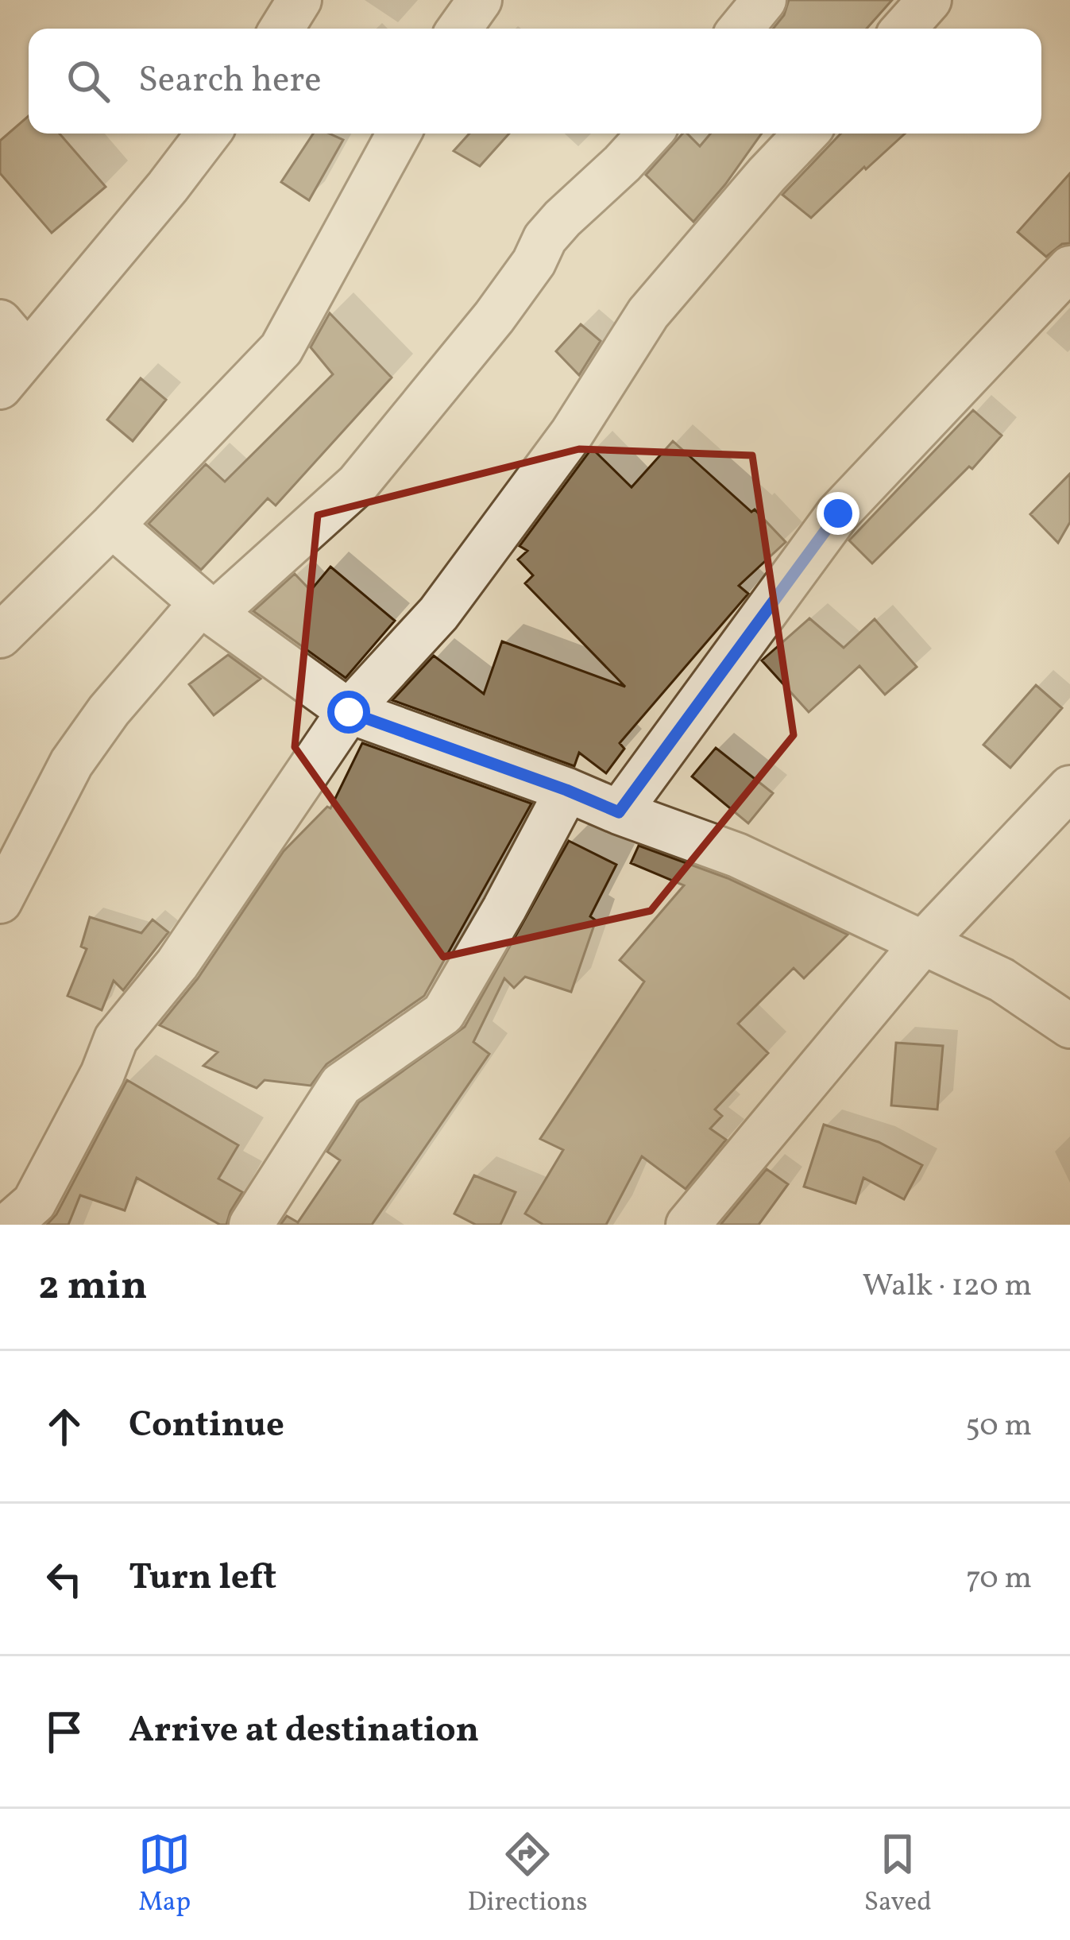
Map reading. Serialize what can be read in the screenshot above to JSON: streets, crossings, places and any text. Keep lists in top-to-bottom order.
{
  "page": {
    "search": "Search here",
    "heading": ["2 min", "Walk · 120 m"],
    "list": [
      ["Continue", "50 m"],
      ["Turn left", "70 m"],
      "Arrive at destination"
    ],
    "nav": ["Map", "Directions", "Saved"]
  }
}
